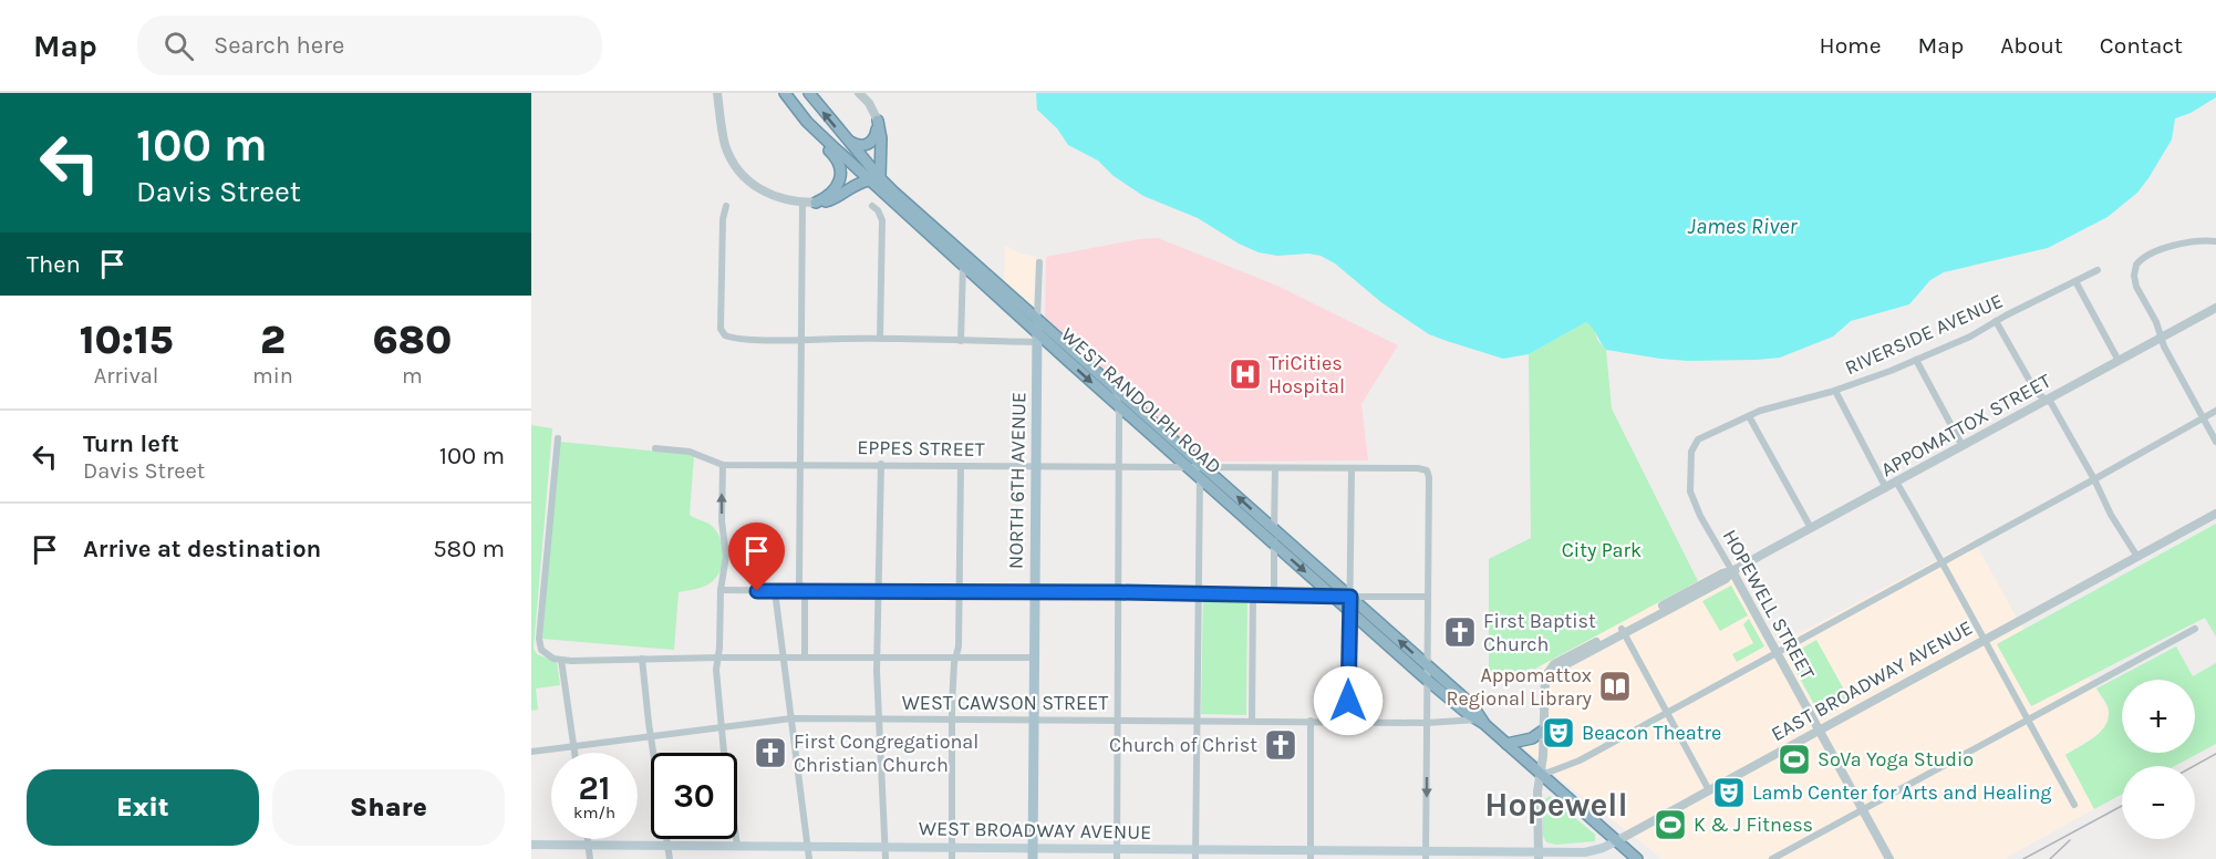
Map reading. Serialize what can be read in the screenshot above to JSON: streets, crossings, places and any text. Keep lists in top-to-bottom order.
{
  "streets": {
    "highway": ["WEST RANDOLPH ROAD"],
    "main road": ["NORTH 6TH AVENUE", "EAST BROADWAY AVENUE", "WEST BROADWAY AVENUE"],
    "street": [
      "RIVERSIDE AVENUE",
      "APPOMATTOX STREET",
      "EPPES STREET",
      "HOPEWELL STREET",
      "WEST CAWSON STREET"
    ]
  },
  "crossings": [
    ["RIVERSIDE AVENUE", "HOPEWELL STREET"],
    ["WEST RANDOLPH ROAD", "EPPES STREET"],
    ["WEST RANDOLPH ROAD", "NORTH 6TH AVENUE"],
    ["WEST RANDOLPH ROAD", "EAST BROADWAY AVENUE"],
    ["WEST RANDOLPH ROAD", "WEST CAWSON STREET"],
    ["APPOMATTOX STREET", "HOPEWELL STREET"],
    ["EPPES STREET", "NORTH 6TH AVENUE"],
    ["NORTH 6TH AVENUE", "WEST CAWSON STREET"],
    ["NORTH 6TH AVENUE", "WEST BROADWAY AVENUE"],
    ["HOPEWELL STREET", "EAST BROADWAY AVENUE"],
    ["EAST BROADWAY AVENUE", "WEST BROADWAY AVENUE"]
  ],
  "districts": ["Hopewell"],
  "water": ["James River"],
  "parks": ["City Park"],
  "places": {
    "hospital": ["TriCities Hospital"],
    "church": ["First Baptist Church", "Church of Christ", "First Congregational Christian Church"],
    "library": ["Appomattox Regional Library"],
    "theatre": ["Beacon Theatre", "Lamb Center for Arts and Healing"],
    "sports": ["SoVa Yoga Studio", "K & J Fitness"]
  },
  "page": {
    "header": "Map",
    "search": "Search here",
    "nav": [
      "Home",
      "Map",
      "About",
      "Contact"
    ],
    "turn": ["100 m", "Davis Street"],
    "then": "Then",
    "eta": [
      "10:15",
      "Arrival",
      "2",
      "min",
      "680",
      "m"
    ],
    "list": [
      {
        "name": "Turn left",
        "note": "Davis Street",
        "value": "100 m"
      },
      {
        "name": "Arrive at destination",
        "value": "580 m"
      }
    ],
    "map_buttons": ["+", "−"],
    "speed": "21 km/h",
    "limit": "30",
    "buttons": ["Exit", "Share"]
  }
}
